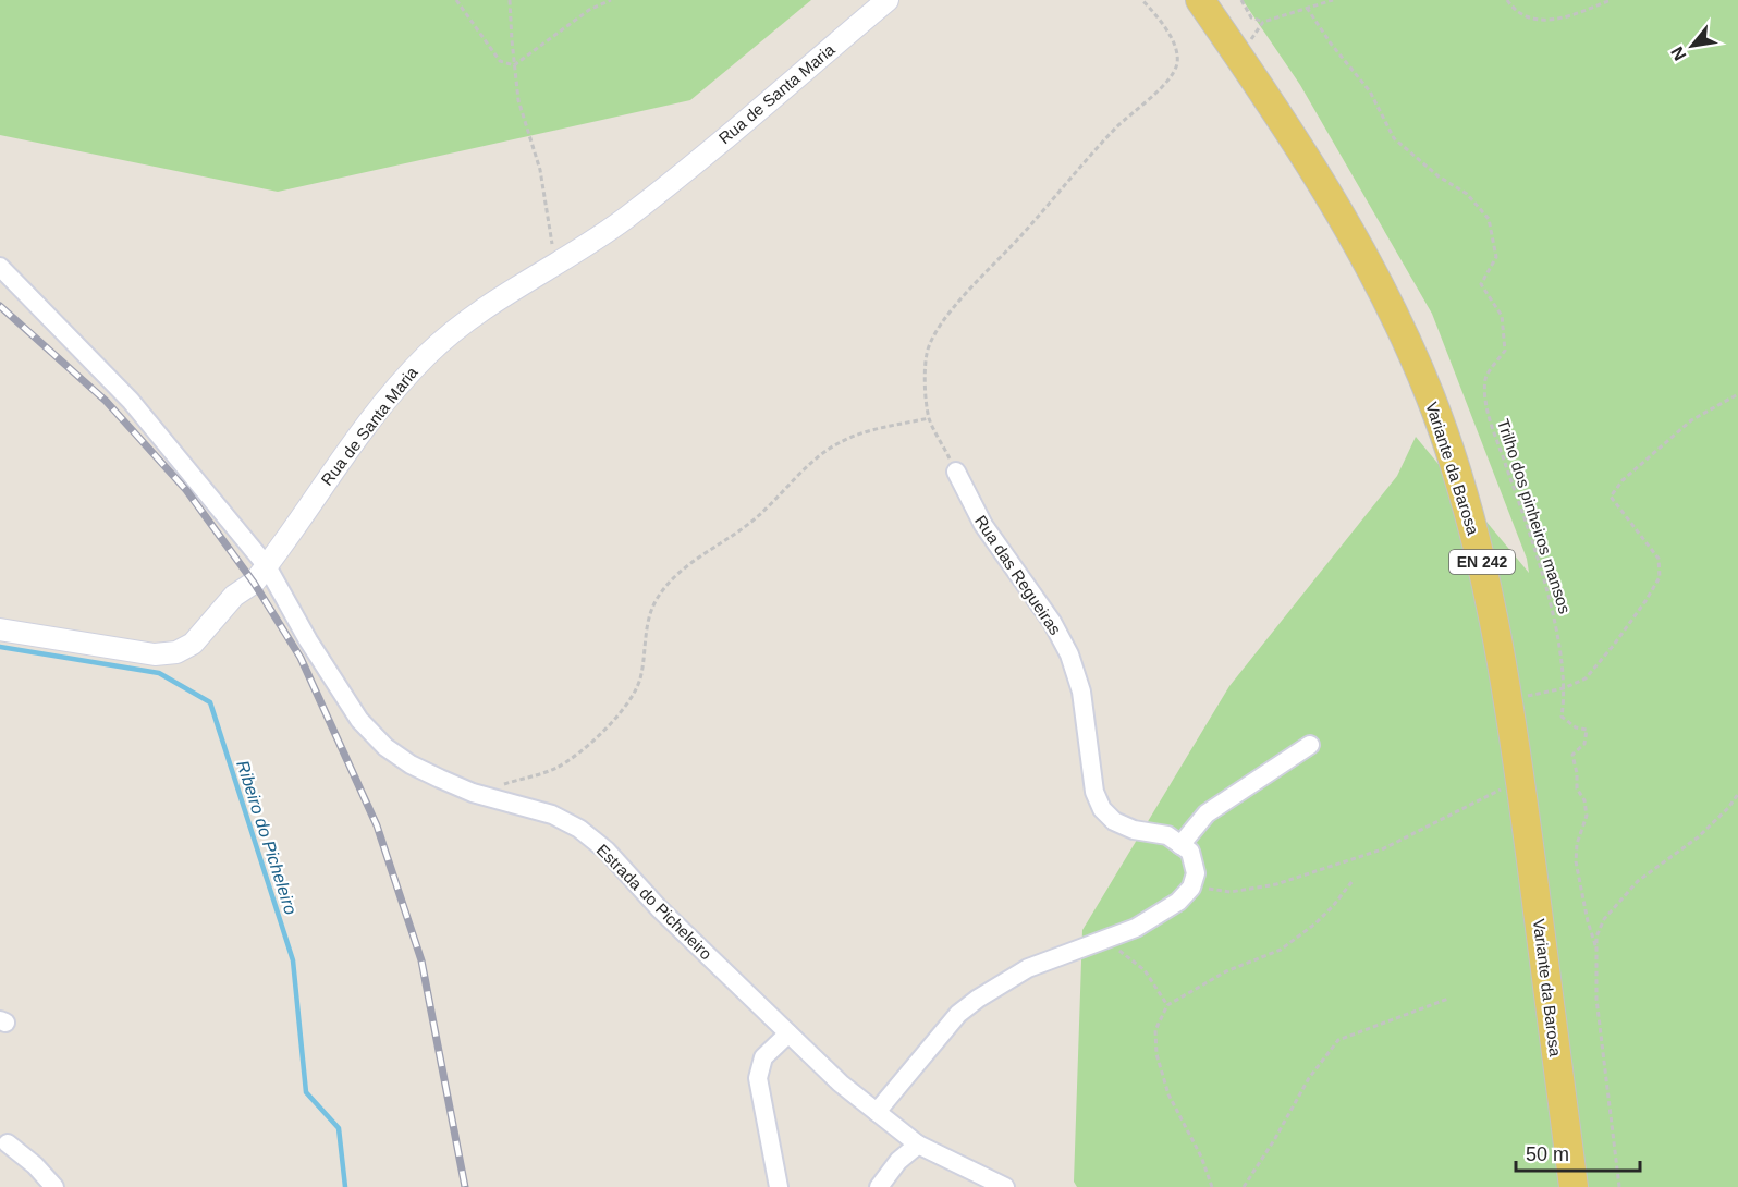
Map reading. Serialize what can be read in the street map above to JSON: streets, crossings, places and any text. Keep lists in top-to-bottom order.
{
  "streets": {
    "main road": ["Variante da Barosa", "EN 242"],
    "street": ["Rua de Santa Maria", "Rua das Regueiras", "Estrada do Picheleiro"],
    "path": ["Trilho dos pinheiros mansos"]
  },
  "crossings": [
    ["Rua de Santa Maria", "Estrada do Picheleiro"]
  ],
  "water": ["Ribeiro do Picheleiro"],
  "scale_bar": "50 m",
  "north": "bottom left"
}
